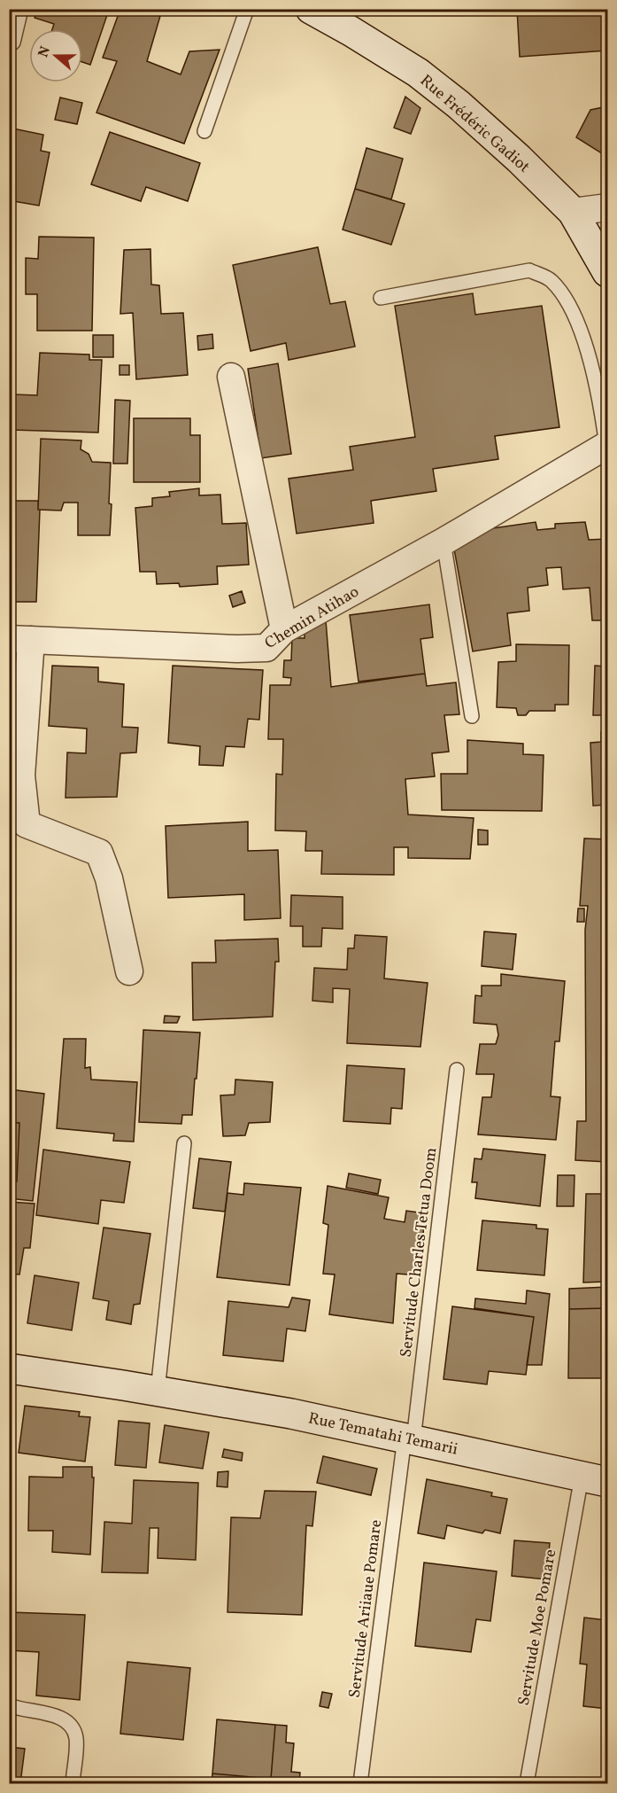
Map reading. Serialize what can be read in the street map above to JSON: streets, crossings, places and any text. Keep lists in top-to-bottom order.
{
  "streets": {
    "main road": ["Rue Frédéric Gadiot", "Rue Tematahi Temarii"],
    "street": ["Chemin Atihao"],
    "lane": ["Servitude Charles Tetua Doom", "Servitude Ariiaue Pomare", "Servitude Moe Pomare"]
  },
  "crossings": [
    ["Servitude Charles Tetua Doom", "Rue Tematahi Temarii"],
    ["Servitude Charles Tetua Doom", "Servitude Ariiaue Pomare"],
    ["Rue Tematahi Temarii", "Servitude Ariiaue Pomare"],
    ["Rue Tematahi Temarii", "Servitude Moe Pomare"]
  ],
  "north": "left"
}
